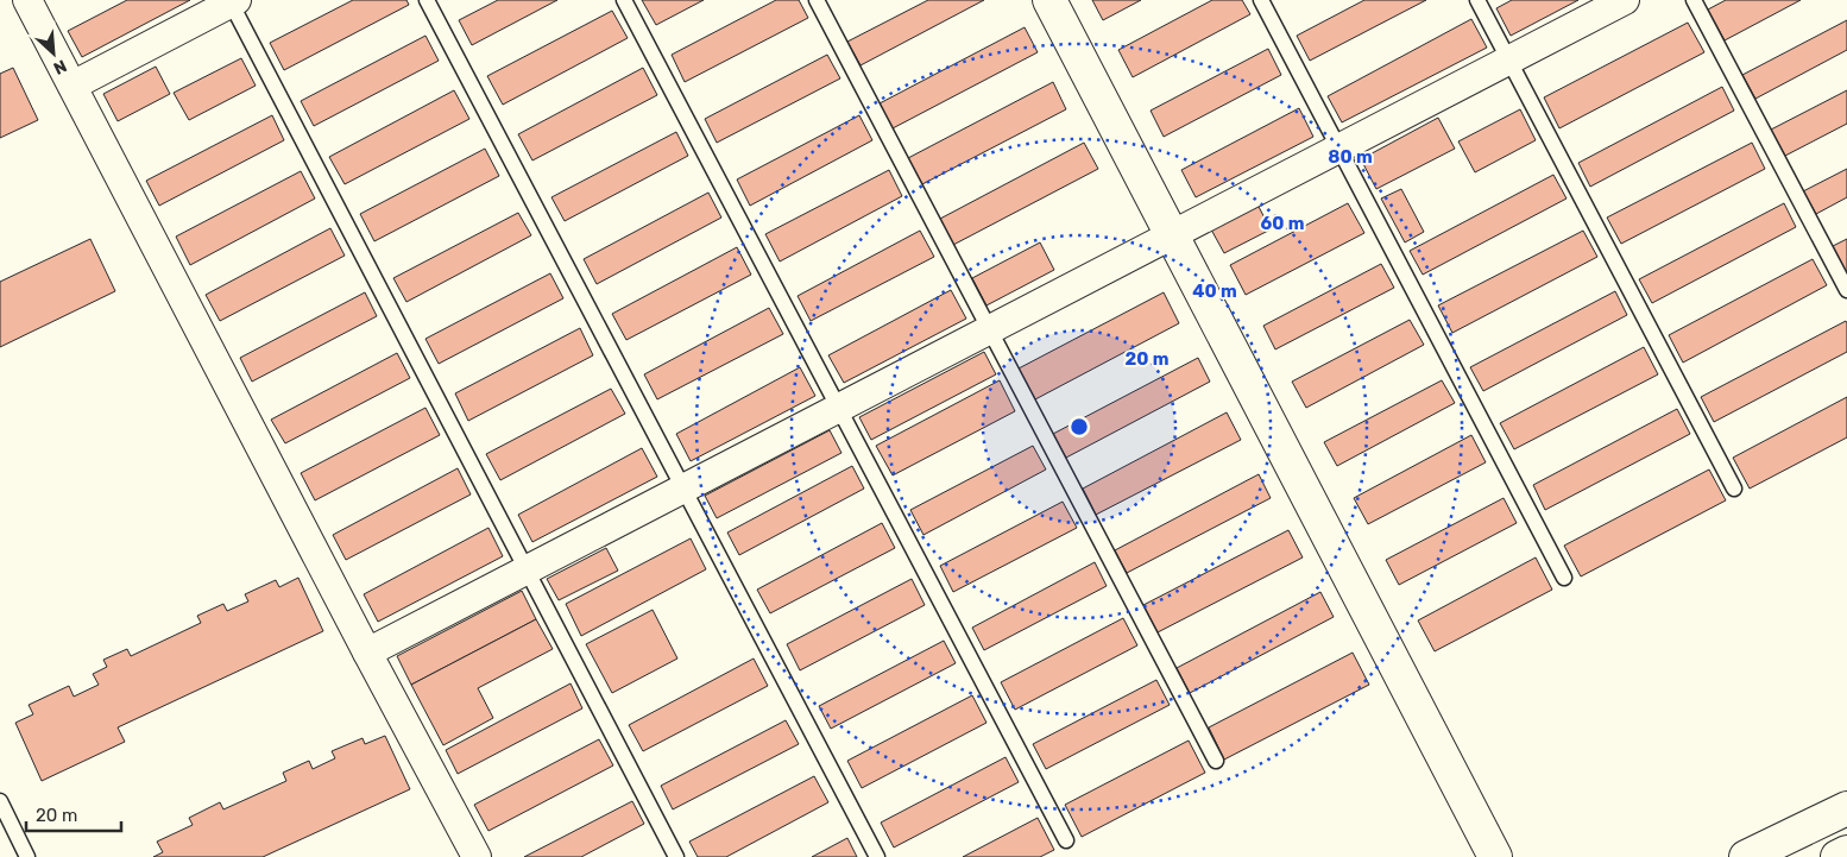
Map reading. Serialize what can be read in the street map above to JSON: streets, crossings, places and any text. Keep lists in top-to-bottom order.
{
  "scale_bar": "20 m",
  "north": "bottom right",
  "rings": [
    "80 m",
    "60 m",
    "40 m",
    "20 m"
  ]
}
